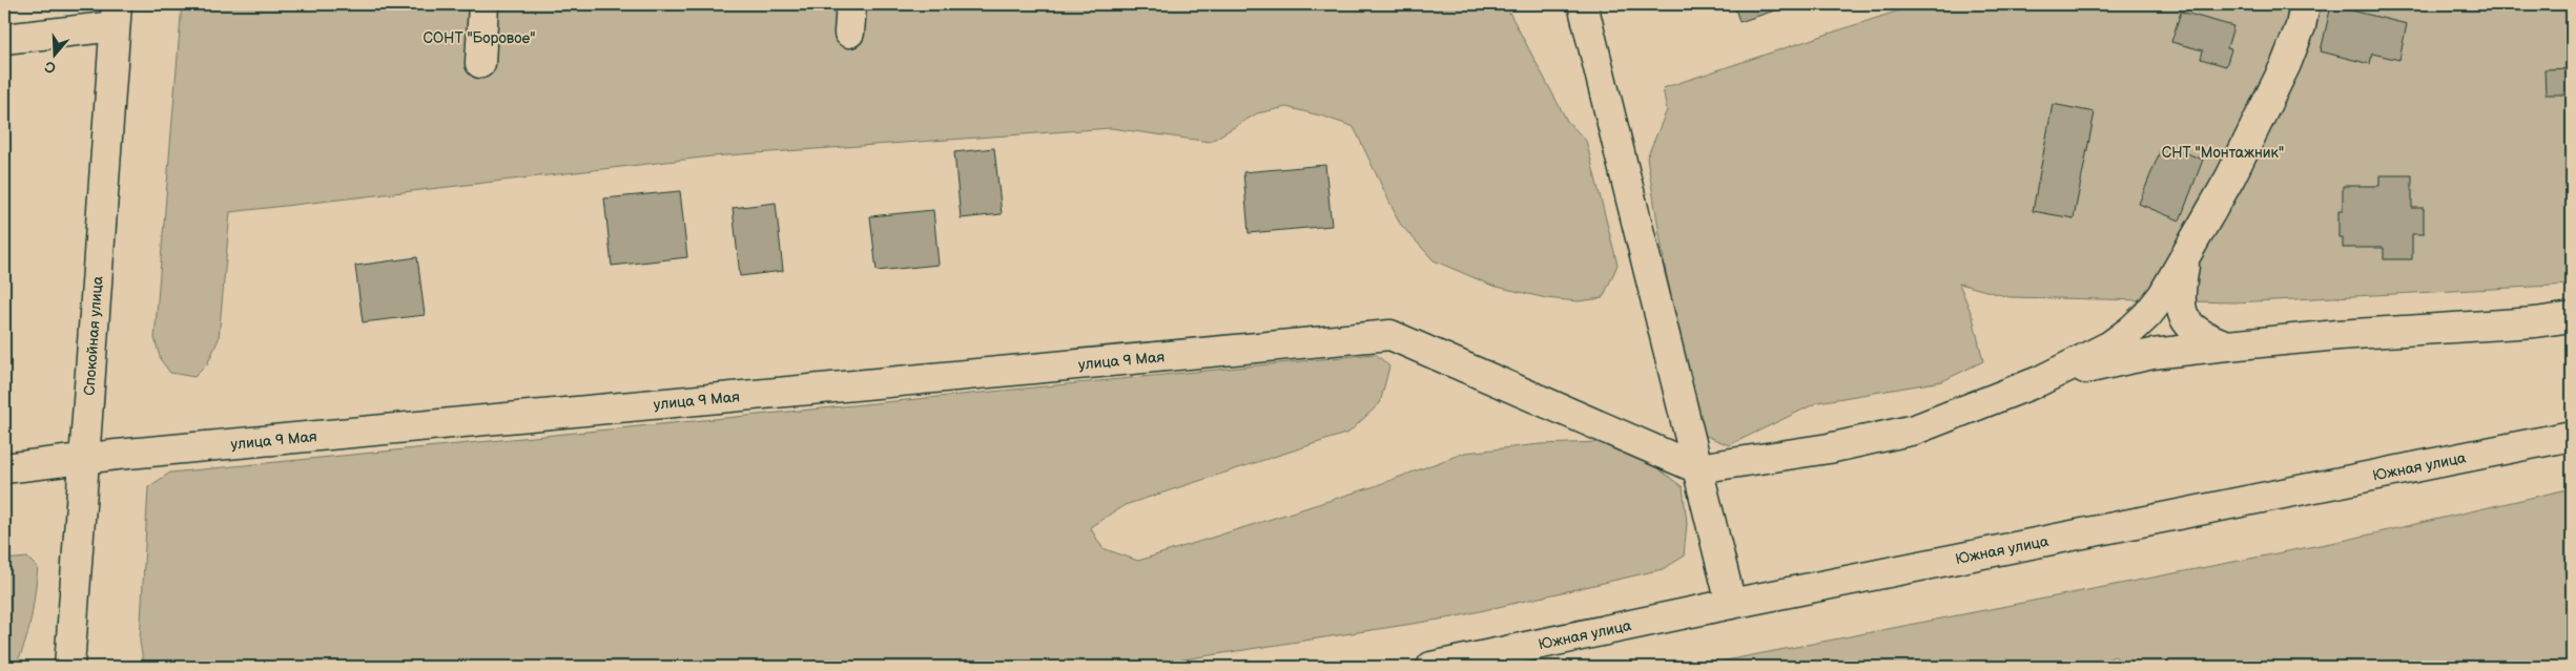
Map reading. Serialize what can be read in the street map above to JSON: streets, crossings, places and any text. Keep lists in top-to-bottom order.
{
  "streets": {
    "street": ["Спокойная улица", "улица 9 Мая", "Южная улица"]
  },
  "crossings": [
    ["Спокойная улица", "улица 9 Мая"]
  ],
  "parks": ["СОНТ \"Боровое\"", "СНТ \"Монтажник\""],
  "north": "bottom"
}
